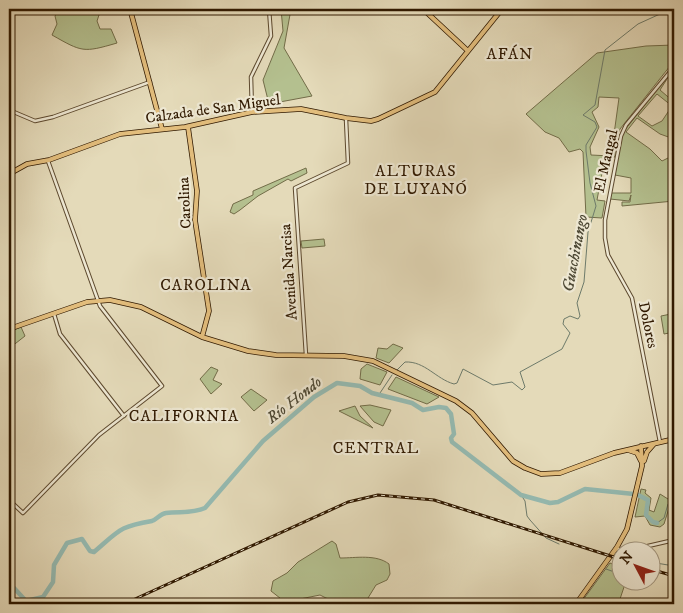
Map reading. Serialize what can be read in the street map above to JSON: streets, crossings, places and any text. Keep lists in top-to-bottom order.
{
  "streets": {
    "main road": ["Calzada de San Miguel", "Carolina"],
    "street": ["El Mangal", "Avenida Narcisa", "Dolores"]
  },
  "crossings": [
    ["Calzada de San Miguel", "Carolina"],
    ["Calzada de San Miguel", "Avenida Narcisa"],
    ["El Mangal", "Dolores"]
  ],
  "districts": [
    "AFÁN",
    "ALTURAS DE LUYANÓ",
    "CAROLINA",
    "CALIFORNIA",
    "CENTRAL"
  ],
  "water": ["Guachinango", "Río Hondo"],
  "north": "top left"
}
